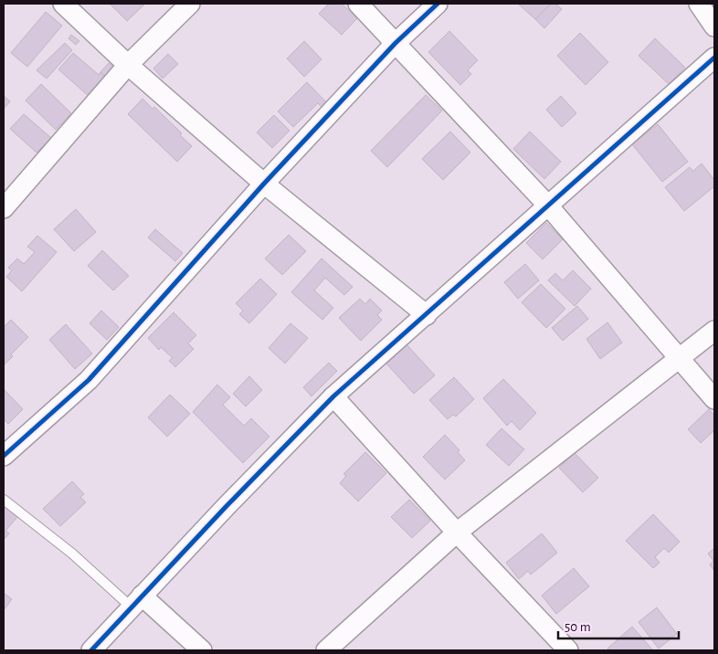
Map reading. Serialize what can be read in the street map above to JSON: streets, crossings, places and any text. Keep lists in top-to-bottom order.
{
  "scale_bar": "50 m"
}
